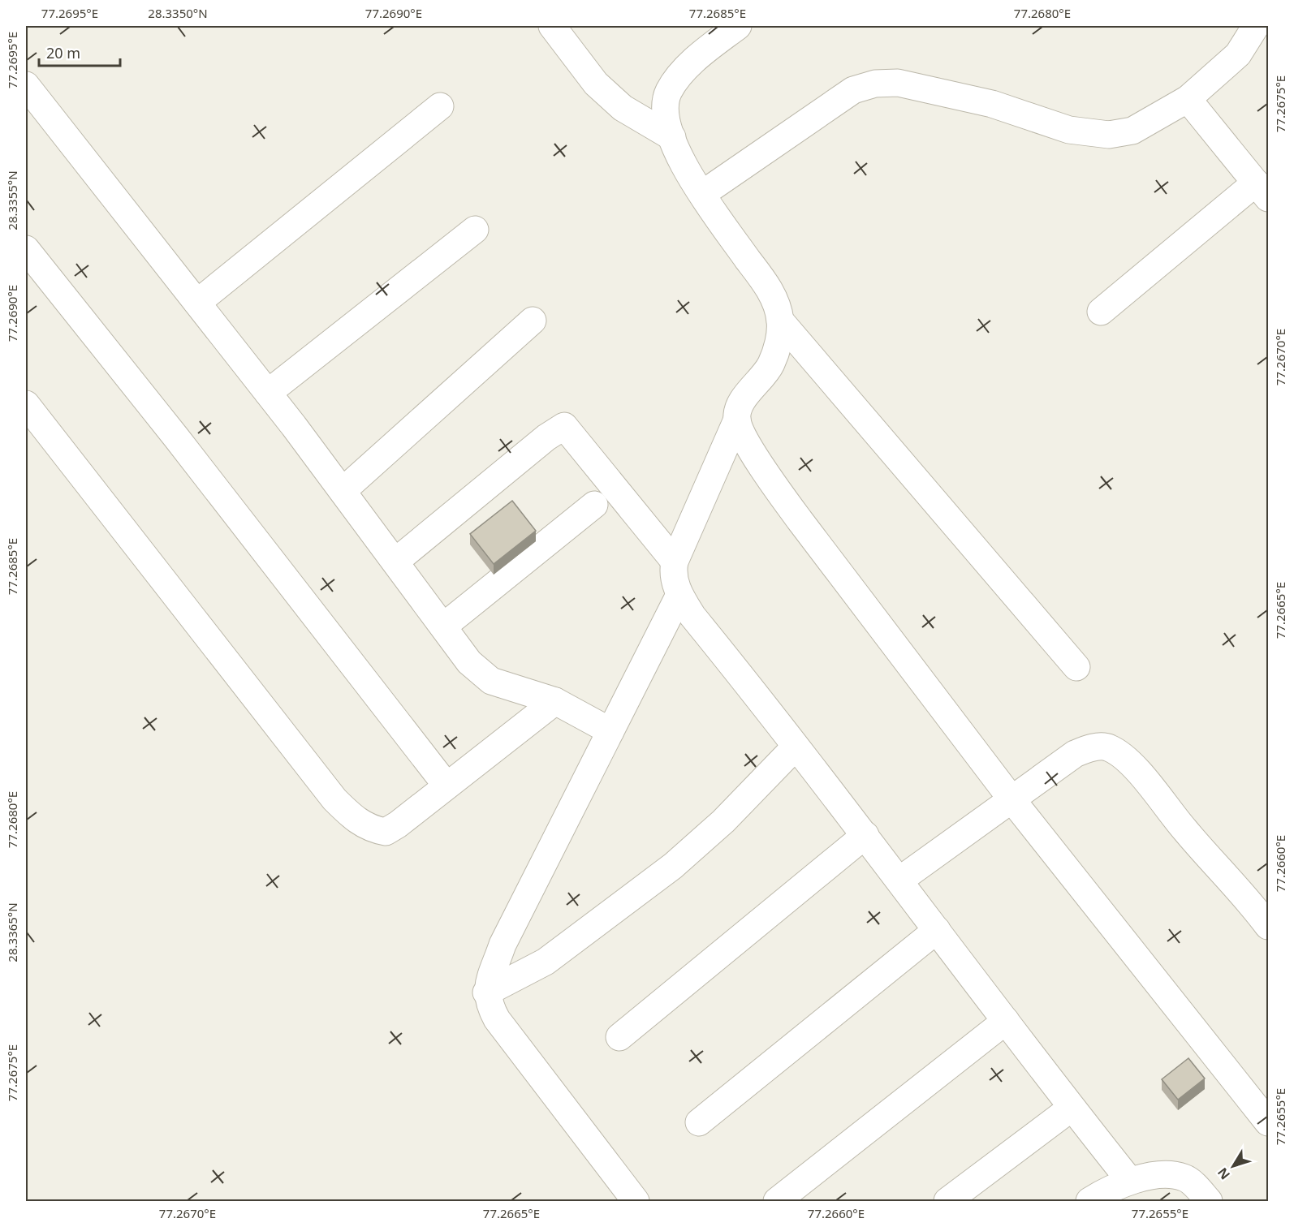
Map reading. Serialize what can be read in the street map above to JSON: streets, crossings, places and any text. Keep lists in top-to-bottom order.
{
  "scale_bar": "20 m",
  "north": "bottom left",
  "coordinates": [
    "77.2695°E",
    "28.3350°N",
    "77.2690°E",
    "77.2685°E",
    "77.2680°E",
    "77.2675°E",
    "28.3355°N",
    "77.2670°E",
    "77.2665°E",
    "77.2660°E",
    "28.3365°N",
    "77.2655°E"
  ]
}
